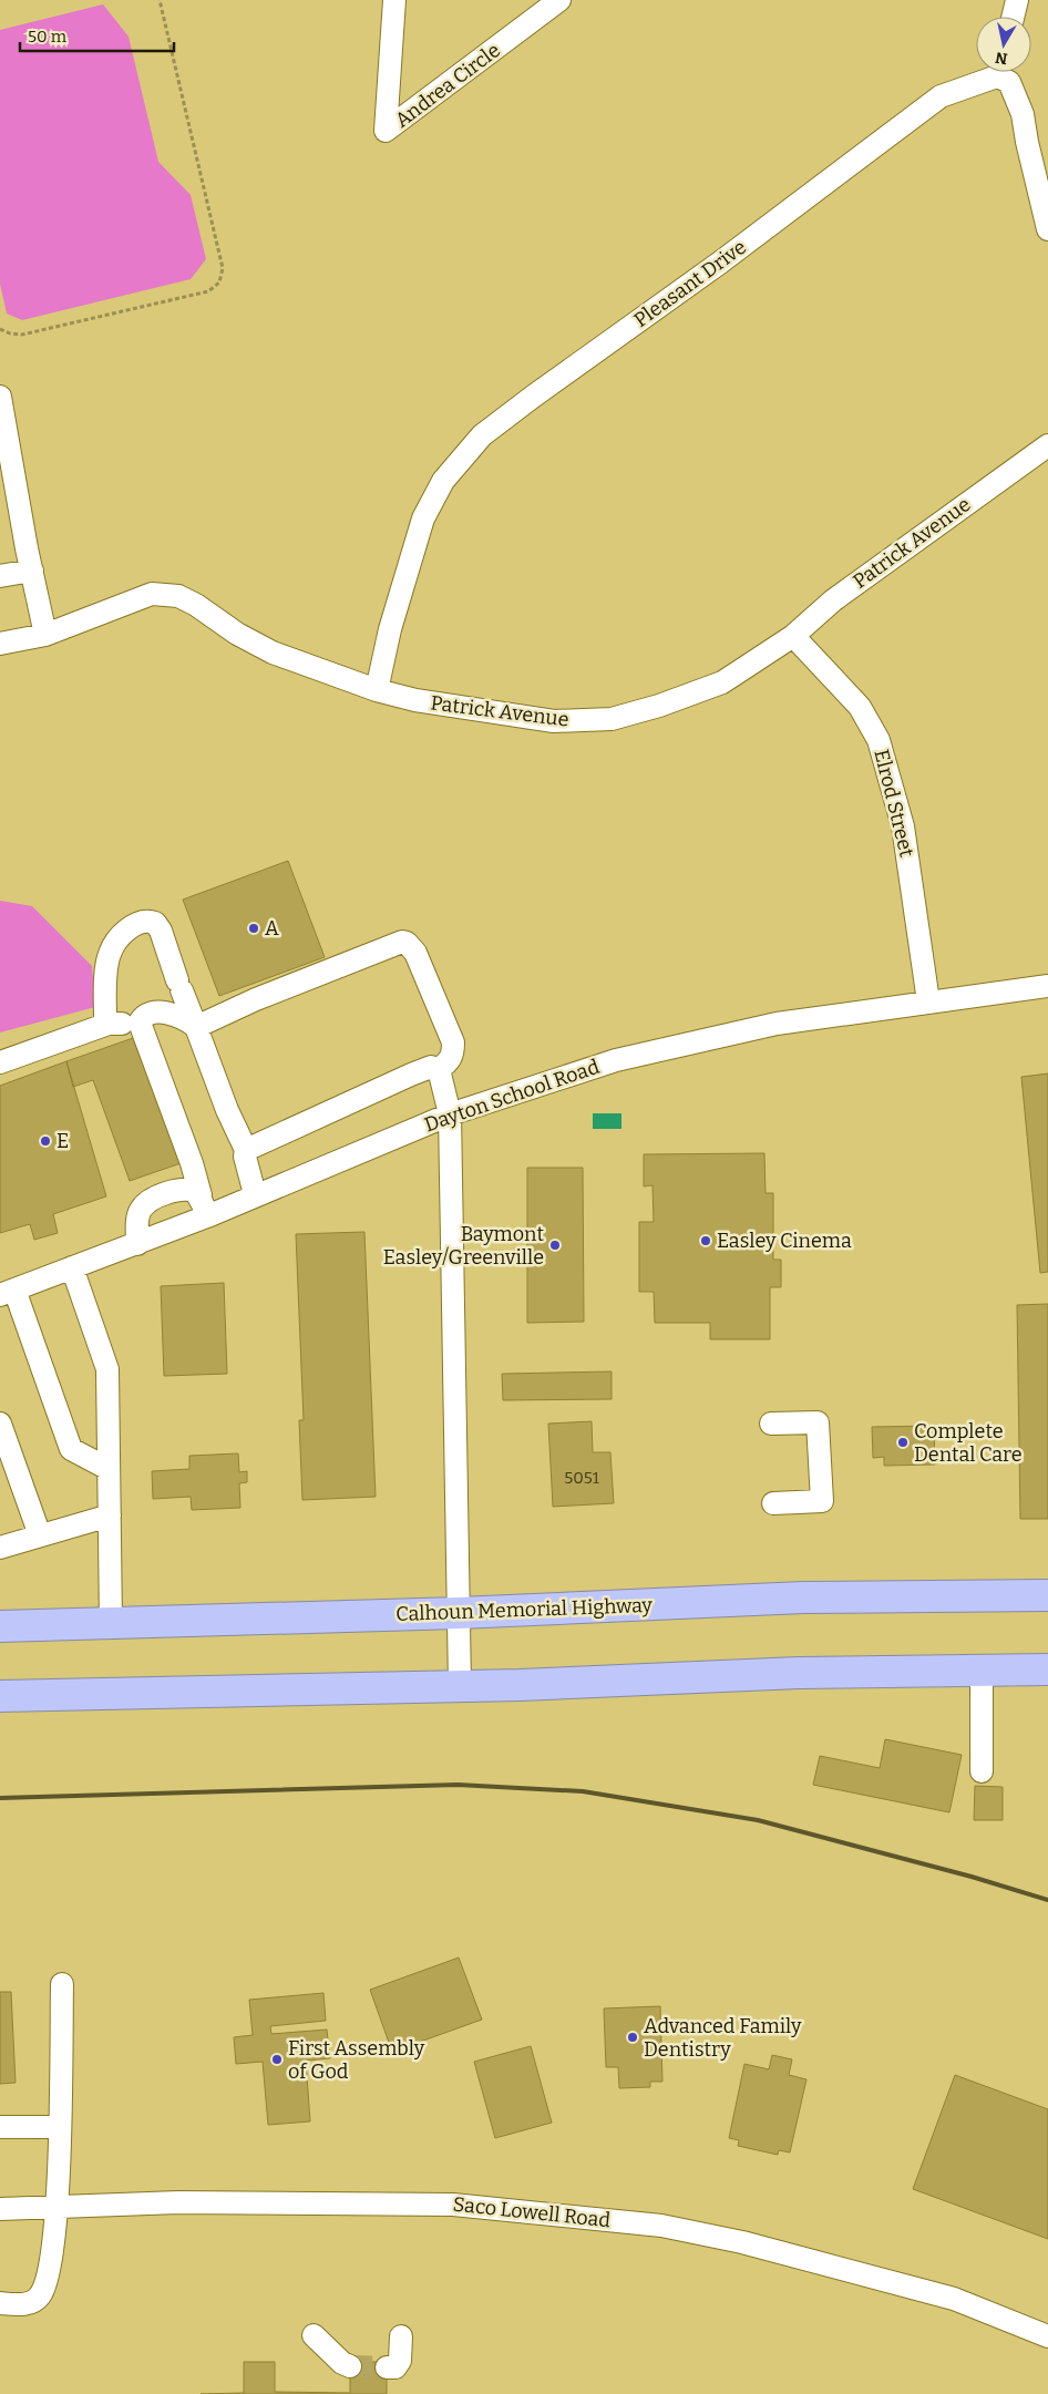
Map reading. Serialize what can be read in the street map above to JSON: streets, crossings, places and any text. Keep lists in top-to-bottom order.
{
  "streets": {
    "highway": ["Calhoun Memorial Highway"],
    "street": [
      "Andrea Circle",
      "Pleasant Drive",
      "Patrick Avenue",
      "Elrod Street",
      "Dayton School Road",
      "Saco Lowell Road"
    ]
  },
  "crossings": [
    ["Pleasant Drive", "Patrick Avenue"],
    ["Patrick Avenue", "Elrod Street"],
    ["Elrod Street", "Dayton School Road"]
  ],
  "places": [
    "A",
    "E",
    "Easley Cinema",
    "Baymont Easley/Greenville",
    "Complete Dental Care",
    "Advanced Family Dentistry",
    "First Assembly of God"
  ],
  "house_numbers": ["5051"],
  "scale_bar": "50 m",
  "north": "bottom"
}
